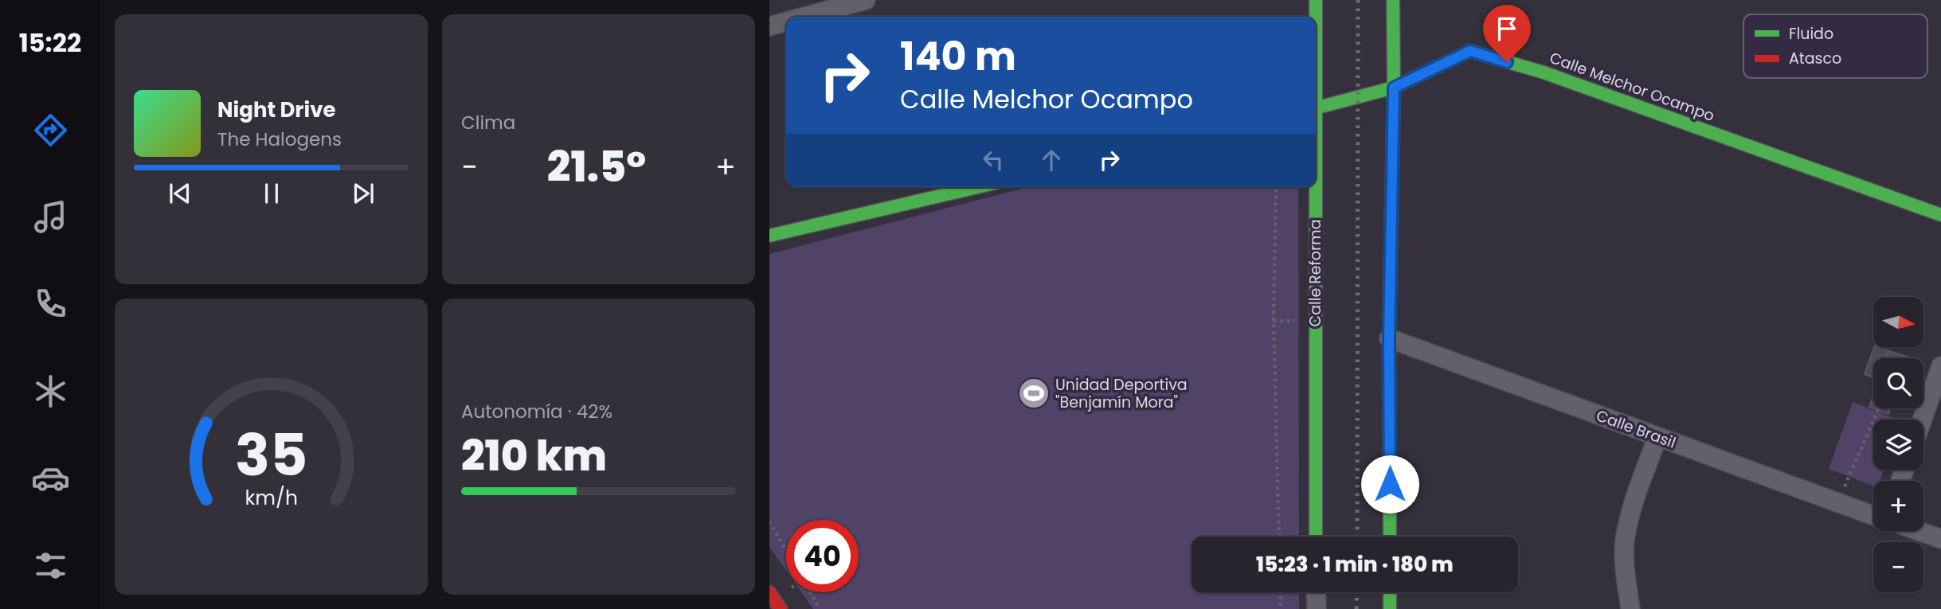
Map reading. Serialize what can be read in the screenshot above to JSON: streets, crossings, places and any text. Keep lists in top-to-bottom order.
{
  "streets": {
    "street": ["Calle Melchor Ocampo", "Calle Reforma", "Calle Brasil"]
  },
  "places": {
    "sports": ["Unidad Deportiva \"Benjamín Mora\""]
  },
  "legend": ["Fluido", "Atasco"],
  "north": "right",
  "page": {
    "tabs": "15:22",
    "tile": [
      "Clima",
      ["Autonomía · 42%", "210 km"]
    ],
    "turn": ["140 m", "Calle Melchor Ocampo"],
    "song": ["Night Drive", "The Halogens"],
    "heat": ["−", "21.5°", "+"],
    "map_buttons": ["+", "−"],
    "limit": "40",
    "trip": "15:23 · 1 min · 180 m",
    "gauge": ["35", "km/h"]
  }
}
